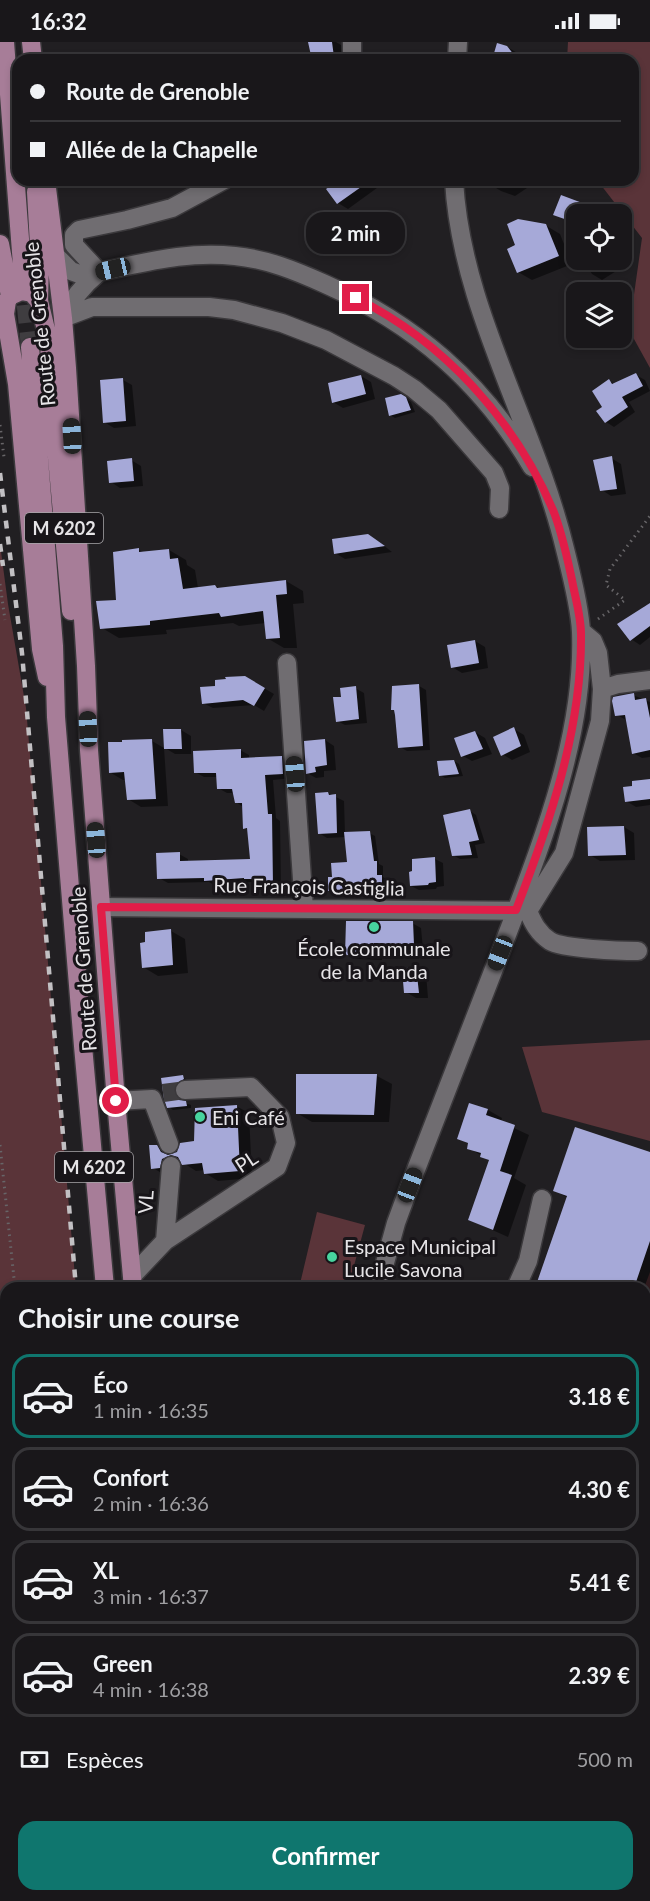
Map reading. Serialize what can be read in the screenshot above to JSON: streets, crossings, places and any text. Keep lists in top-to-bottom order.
{
  "streets": {
    "main road": ["Route de Grenoble", "M 6202"],
    "street": ["Rue François Castiglia", "PL", "VL"]
  },
  "crossings": [
    ["Route de Grenoble", "M 6202"],
    ["Route de Grenoble", "Rue François Castiglia"],
    ["Route de Grenoble", "PL"],
    ["PL", "VL"]
  ],
  "places": ["École communale de la Manda", "Eni Café", "Espace Municipal Lucile Savona"],
  "page": {
    "status": "16:32",
    "banner": ["Route de Grenoble", "Allée de la Chapelle"],
    "bubble": "2 min",
    "heading": "Choisir une course",
    "list": [
      {
        "name": "Éco",
        "note": "1 min · 16:35",
        "value": "3.18 €"
      },
      {
        "name": "Confort",
        "note": "2 min · 16:36",
        "value": "4.30 €"
      },
      {
        "name": "XL",
        "note": "3 min · 16:37",
        "value": "5.41 €"
      },
      {
        "name": "Green",
        "note": "4 min · 16:38",
        "value": "2.39 €"
      }
    ],
    "pay": ["Espèces", "500 m"],
    "buttons": "Confirmer"
  }
}
